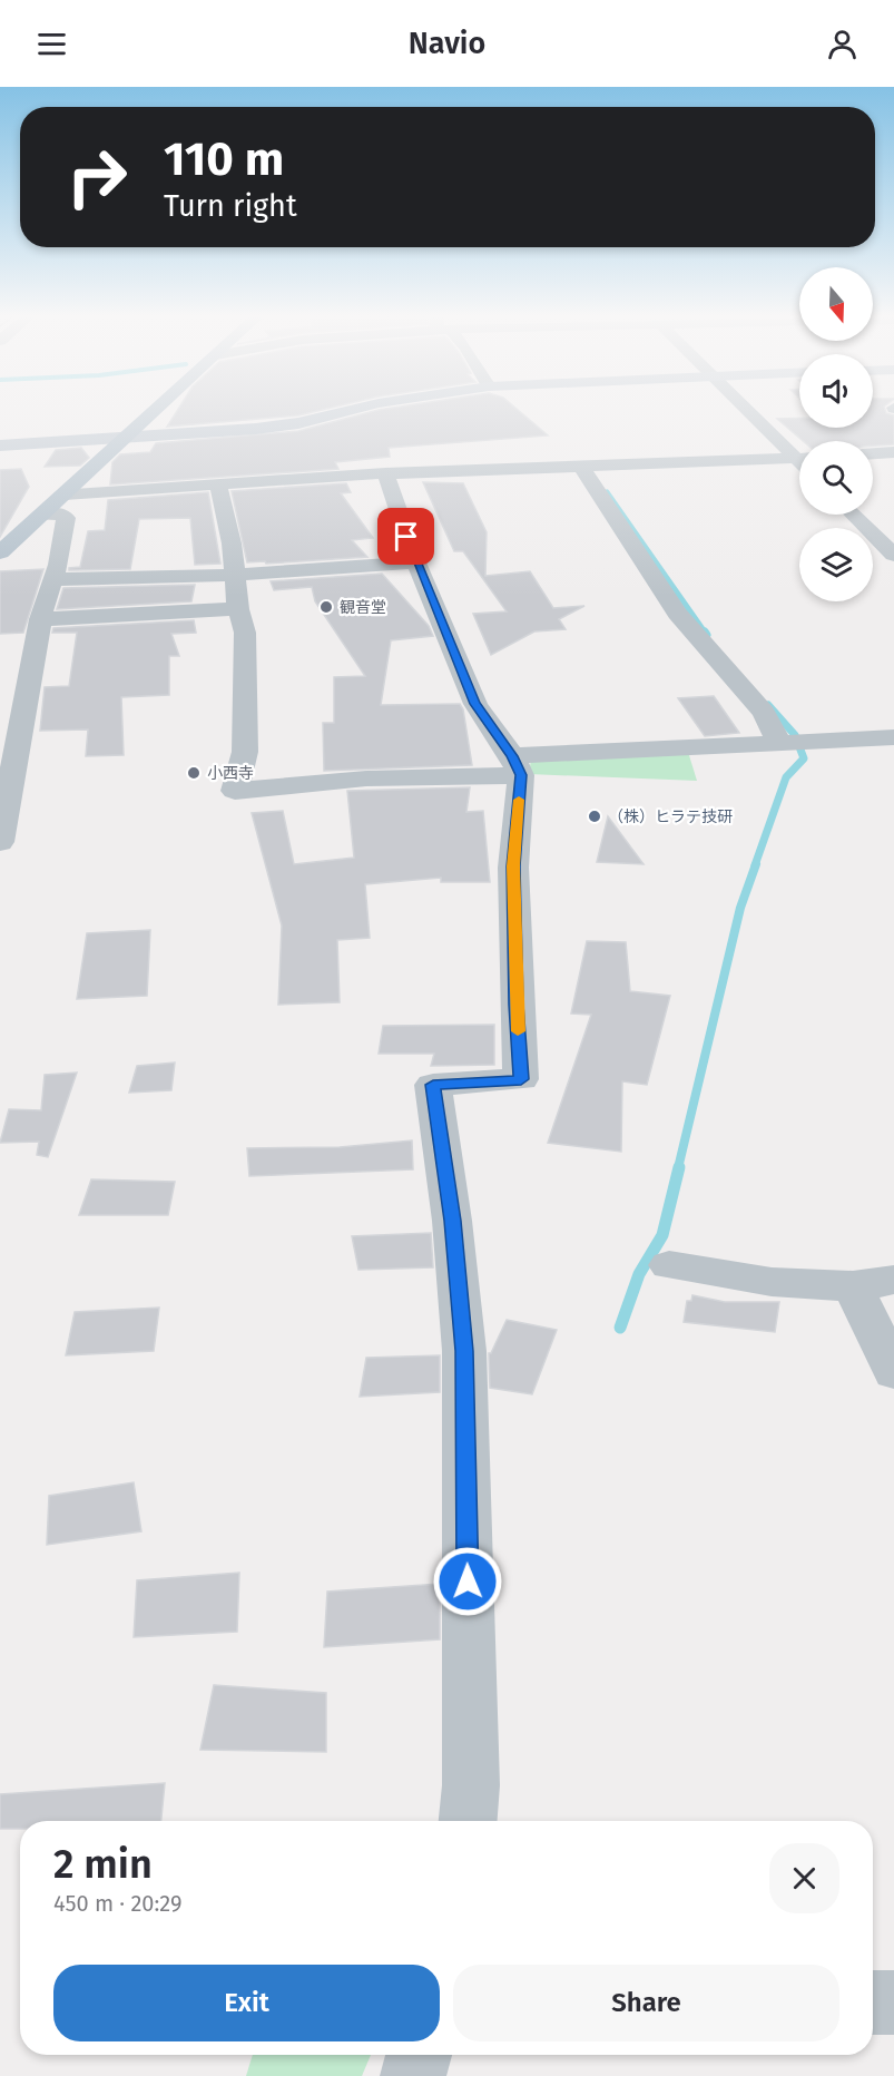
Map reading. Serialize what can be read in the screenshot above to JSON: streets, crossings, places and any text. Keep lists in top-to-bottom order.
{
  "places": ["観音堂", "小西寺", "（株）ヒラテ技研"],
  "north": "bottom",
  "page": {
    "header": "Navio",
    "turn": ["110 m", "Turn right"],
    "heading": ["2 min", "450 m · 20:29"],
    "buttons": ["Exit", "Share"]
  }
}
